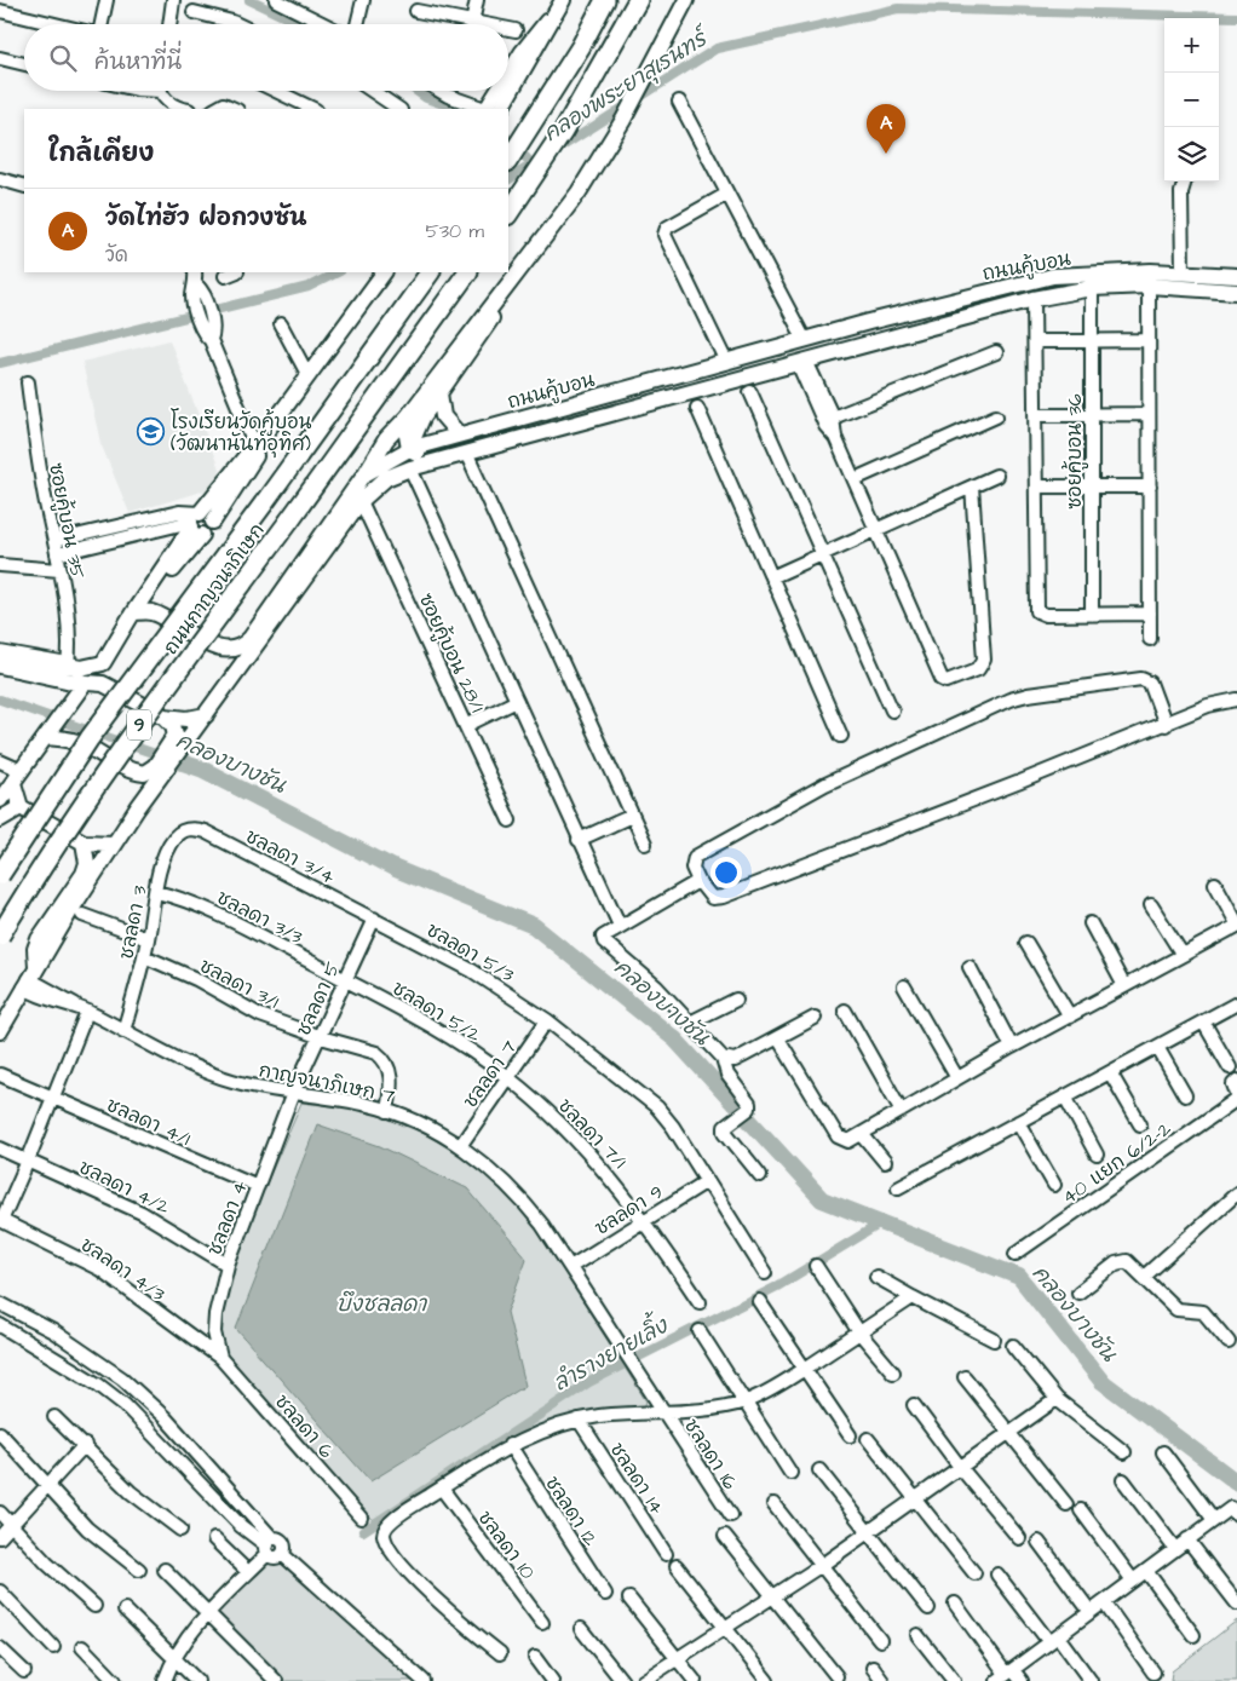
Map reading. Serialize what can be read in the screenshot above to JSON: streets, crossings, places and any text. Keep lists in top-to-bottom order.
{
  "streets": {
    "highway": ["ถนนกาญจนาภิเษก", "9"],
    "main road": ["ถนนคู้บอน"],
    "street": [
      "ซอยคู้บอน 36",
      "ซอยคู้บอน 35",
      "ซอยคู้บอน 28/1",
      "ชลลดา 3/4",
      "ชลลดา 3/3",
      "ชลลดา 3",
      "ชลลดา 5/3",
      "ชลลดา 3/1",
      "ชลลดา 5",
      "ชลลดา 5/2",
      "ชลลดา 7",
      "กาญจนาภิเษก 7",
      "ชลลดา 4/1",
      "ชลลดา 7/1",
      "40 แยก 6/2-2",
      "ชลลดา 4/2",
      "ชลลดา 9",
      "ชลลดา 4",
      "ชลลดา 4/3",
      "ชลลดา 6",
      "ชลลดา 16",
      "ชลลดา 14",
      "ชลลดา 12",
      "ชลลดา 10"
    ]
  },
  "crossings": [
    ["ถนนคู้บอน", "ซอยคู้บอน 36"],
    ["ถนนคู้บอน", "ซอยคู้บอน 28/1"],
    ["ชลลดา 3/4", "ชลลดา 3"],
    ["ชลลดา 3/4", "ชลลดา 5/3"],
    ["ชลลดา 3/4", "ชลลดา 5"],
    ["ชลลดา 3/3", "ชลลดา 3"],
    ["ชลลดา 3/3", "ชลลดา 5"],
    ["ชลลดา 3/3", "ชลลดา 5/2"],
    ["ชลลดา 3", "ชลลดา 3/1"],
    ["ชลลดา 3", "กาญจนาภิเษก 7"],
    ["ชลลดา 5/3", "ชลลดา 5"],
    ["ชลลดา 5/3", "ชลลดา 7"],
    ["ชลลดา 5/3", "ชลลดา 9"],
    ["ชลลดา 3/1", "ชลลดา 5"],
    ["ชลลดา 3/1", "กาญจนาภิเษก 7"],
    ["ชลลดา 5", "ชลลดา 5/2"],
    ["ชลลดา 5", "กาญจนาภิเษก 7"],
    ["ชลลดา 5", "ชลลดา 4"],
    ["ชลลดา 5/2", "ชลลดา 7"],
    ["ชลลดา 5/2", "ชลลดา 7/1"],
    ["ชลลดา 7", "กาญจนาภิเษก 7"],
    ["ชลลดา 7", "ชลลดา 7/1"],
    ["กาญจนาภิเษก 7", "ชลลดา 9"],
    ["กาญจนาภิเษก 7", "ชลลดา 4"],
    ["กาญจนาภิเษก 7", "ชลลดา 16"],
    ["ชลลดา 4/1", "ชลลดา 4"],
    ["ชลลดา 7/1", "ชลลดา 9"],
    ["ชลลดา 4/2", "ชลลดา 4"],
    ["ชลลดา 4", "ชลลดา 4/3"],
    ["ชลลดา 4", "ชลลดา 6"],
    ["ชลลดา 4/3", "ชลลดา 6"]
  ],
  "water": [
    "คลองพระยาสุเรนทร์",
    "คลองบางชัน",
    "บึงชลลดา",
    "ลำรางยายเลิ้ง"
  ],
  "places": {
    "school or university": ["โรงเรียนวัดคู้บอน (วัฒนานันท์อุทิศ)"]
  },
  "page": {
    "map_buttons": ["+", "−"],
    "search": "ค้นหาที่นี่",
    "pins": "A",
    "heading": "ใกล้เคียง",
    "list": [
      {
        "mark": "A",
        "name": "วัดไท่ฮัว ฝอกวงซัน",
        "note": "วัด",
        "value": "530 m"
      }
    ]
  }
}
